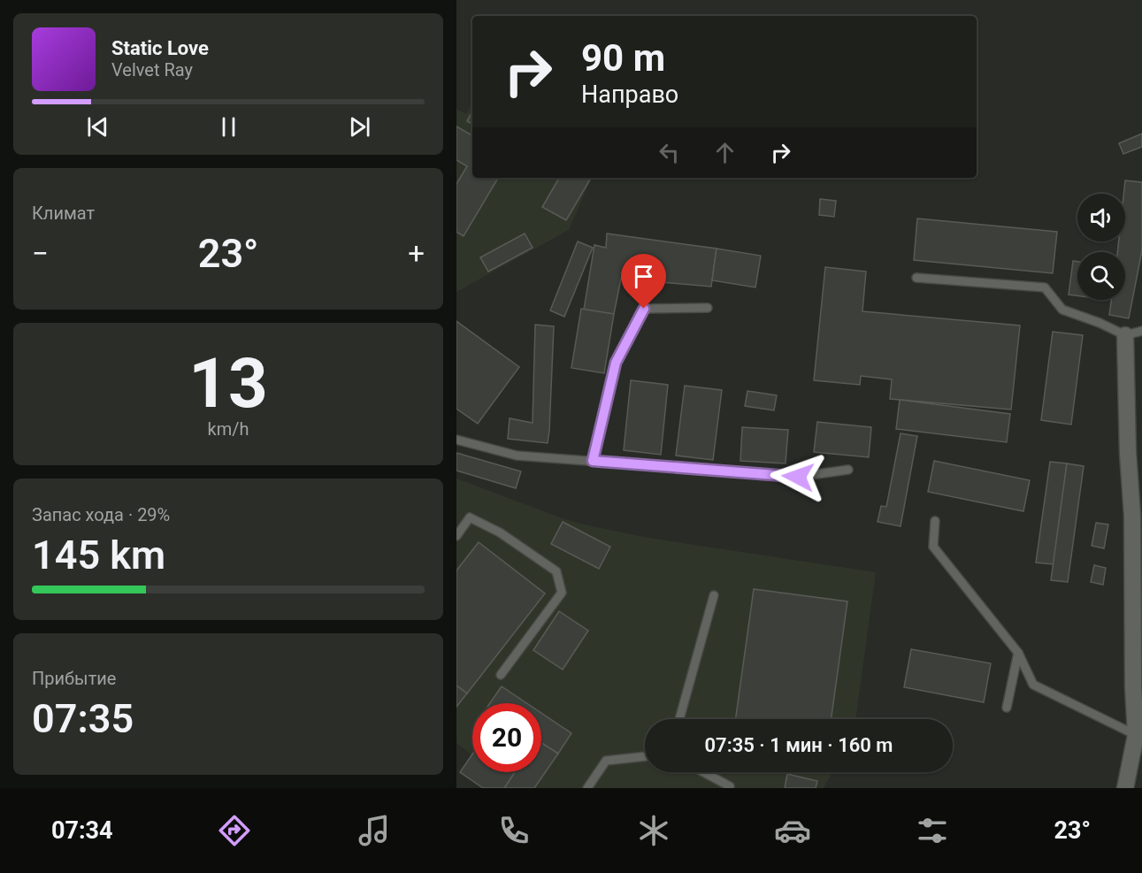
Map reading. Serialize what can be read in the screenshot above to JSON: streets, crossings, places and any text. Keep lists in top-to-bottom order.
{
  "page": {
    "turn": ["90 m", "Направо"],
    "song": ["Static Love", "Velvet Ray"],
    "tile": [
      "Климат",
      ["13", "km/h"],
      ["Запас хода · 29%", "145 km"],
      ["Прибытие", "07:35"]
    ],
    "heat": ["−", "23°", "+"],
    "limit": "20",
    "trip": "07:35 · 1 мин · 160 m",
    "tabs": ["07:34", "23°"]
  }
}
